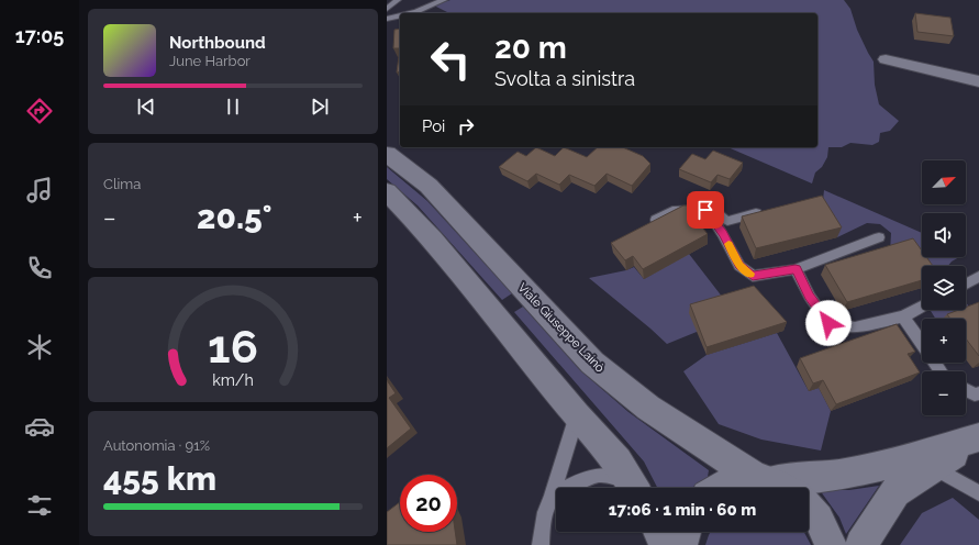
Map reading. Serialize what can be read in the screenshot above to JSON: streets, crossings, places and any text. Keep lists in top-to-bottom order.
{
  "streets": {
    "main road": ["Viale Giuseppe Lainò"]
  },
  "north": "top right",
  "page": {
    "tabs": "17:05",
    "turn": ["20 m", "Svolta a sinistra"],
    "song": ["Northbound", "June Harbor"],
    "then": "Poi",
    "tile": [
      "Clima",
      ["Autonomia · 91%", "455 km"]
    ],
    "map_buttons": ["+", "−"],
    "heat": ["−", "20.5°", "+"],
    "limit": "20",
    "trip": "17:06 · 1 min · 60 m",
    "gauge": ["16", "km/h"]
  }
}
